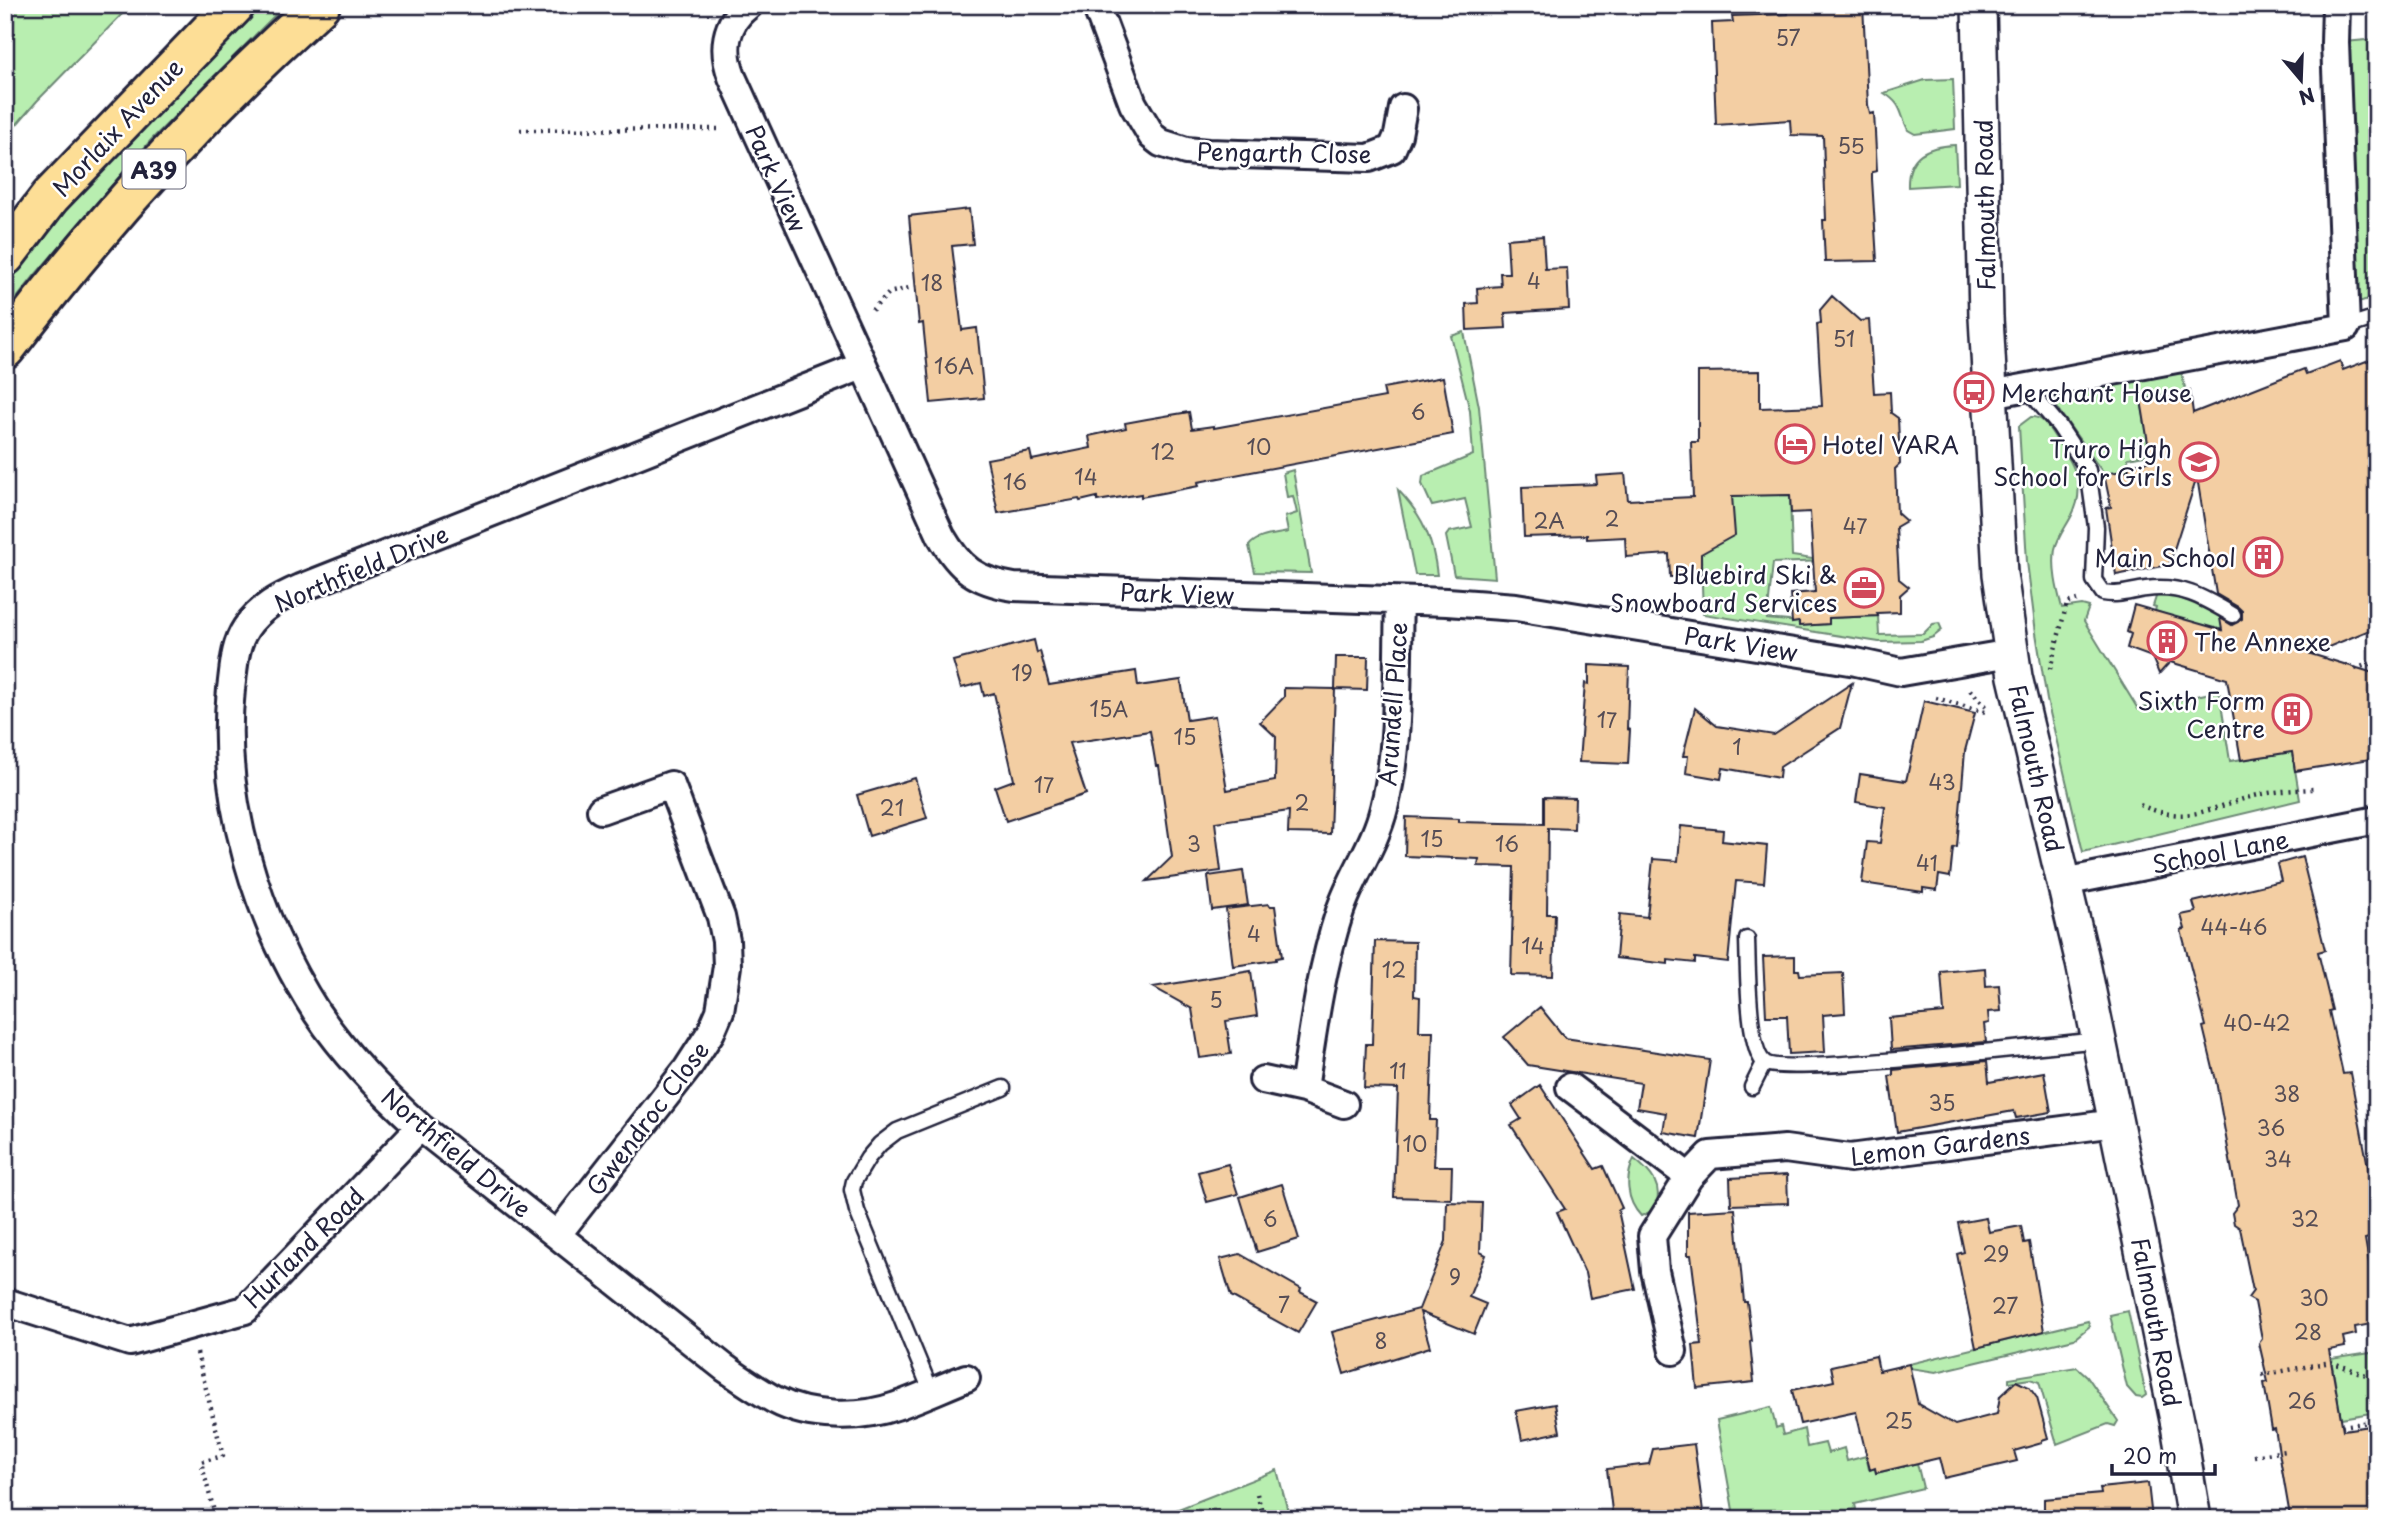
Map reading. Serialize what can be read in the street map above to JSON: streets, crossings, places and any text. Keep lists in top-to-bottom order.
{
  "streets": {
    "highway": ["Morlaix Avenue", "A39"],
    "street": [
      "Pengarth Close",
      "Park View",
      "Falmouth Road",
      "Northfield Drive",
      "Arundell Place",
      "School Lane",
      "Gwendroc Close",
      "Lemon Gardens",
      "Hurland Road"
    ]
  },
  "crossings": [
    ["Park View", "Falmouth Road"],
    ["Park View", "Northfield Drive"],
    ["Park View", "Arundell Place"],
    ["Falmouth Road", "School Lane"],
    ["Falmouth Road", "Lemon Gardens"],
    ["Northfield Drive", "Gwendroc Close"],
    ["Northfield Drive", "Hurland Road"]
  ],
  "places": {
    "bus stop": ["Merchant House"],
    "hotel": ["Hotel VARA"],
    "school or university": ["Truro High School for Girls"],
    "building": ["Main School", "The Annexe", "Sixth Form Centre"],
    "office": ["Bluebird Ski & Snowboard Services"]
  },
  "house_numbers": [
    "57",
    "55",
    "4",
    "18",
    "51",
    "16A",
    "6",
    "10",
    "12",
    "14",
    "16",
    "2",
    "2A",
    "47",
    "19",
    "15A",
    "17",
    "15",
    "1",
    "43",
    "17",
    "2",
    "21",
    "15",
    "3",
    "16",
    "41",
    "44-46",
    "4",
    "14",
    "12",
    "5",
    "40-42",
    "11",
    "38",
    "35",
    "36",
    "10",
    "34",
    "6",
    "32",
    "29",
    "9",
    "30",
    "7",
    "27",
    "28",
    "8",
    "26",
    "25"
  ],
  "scale_bar": "20 m",
  "north": "bottom"
}
